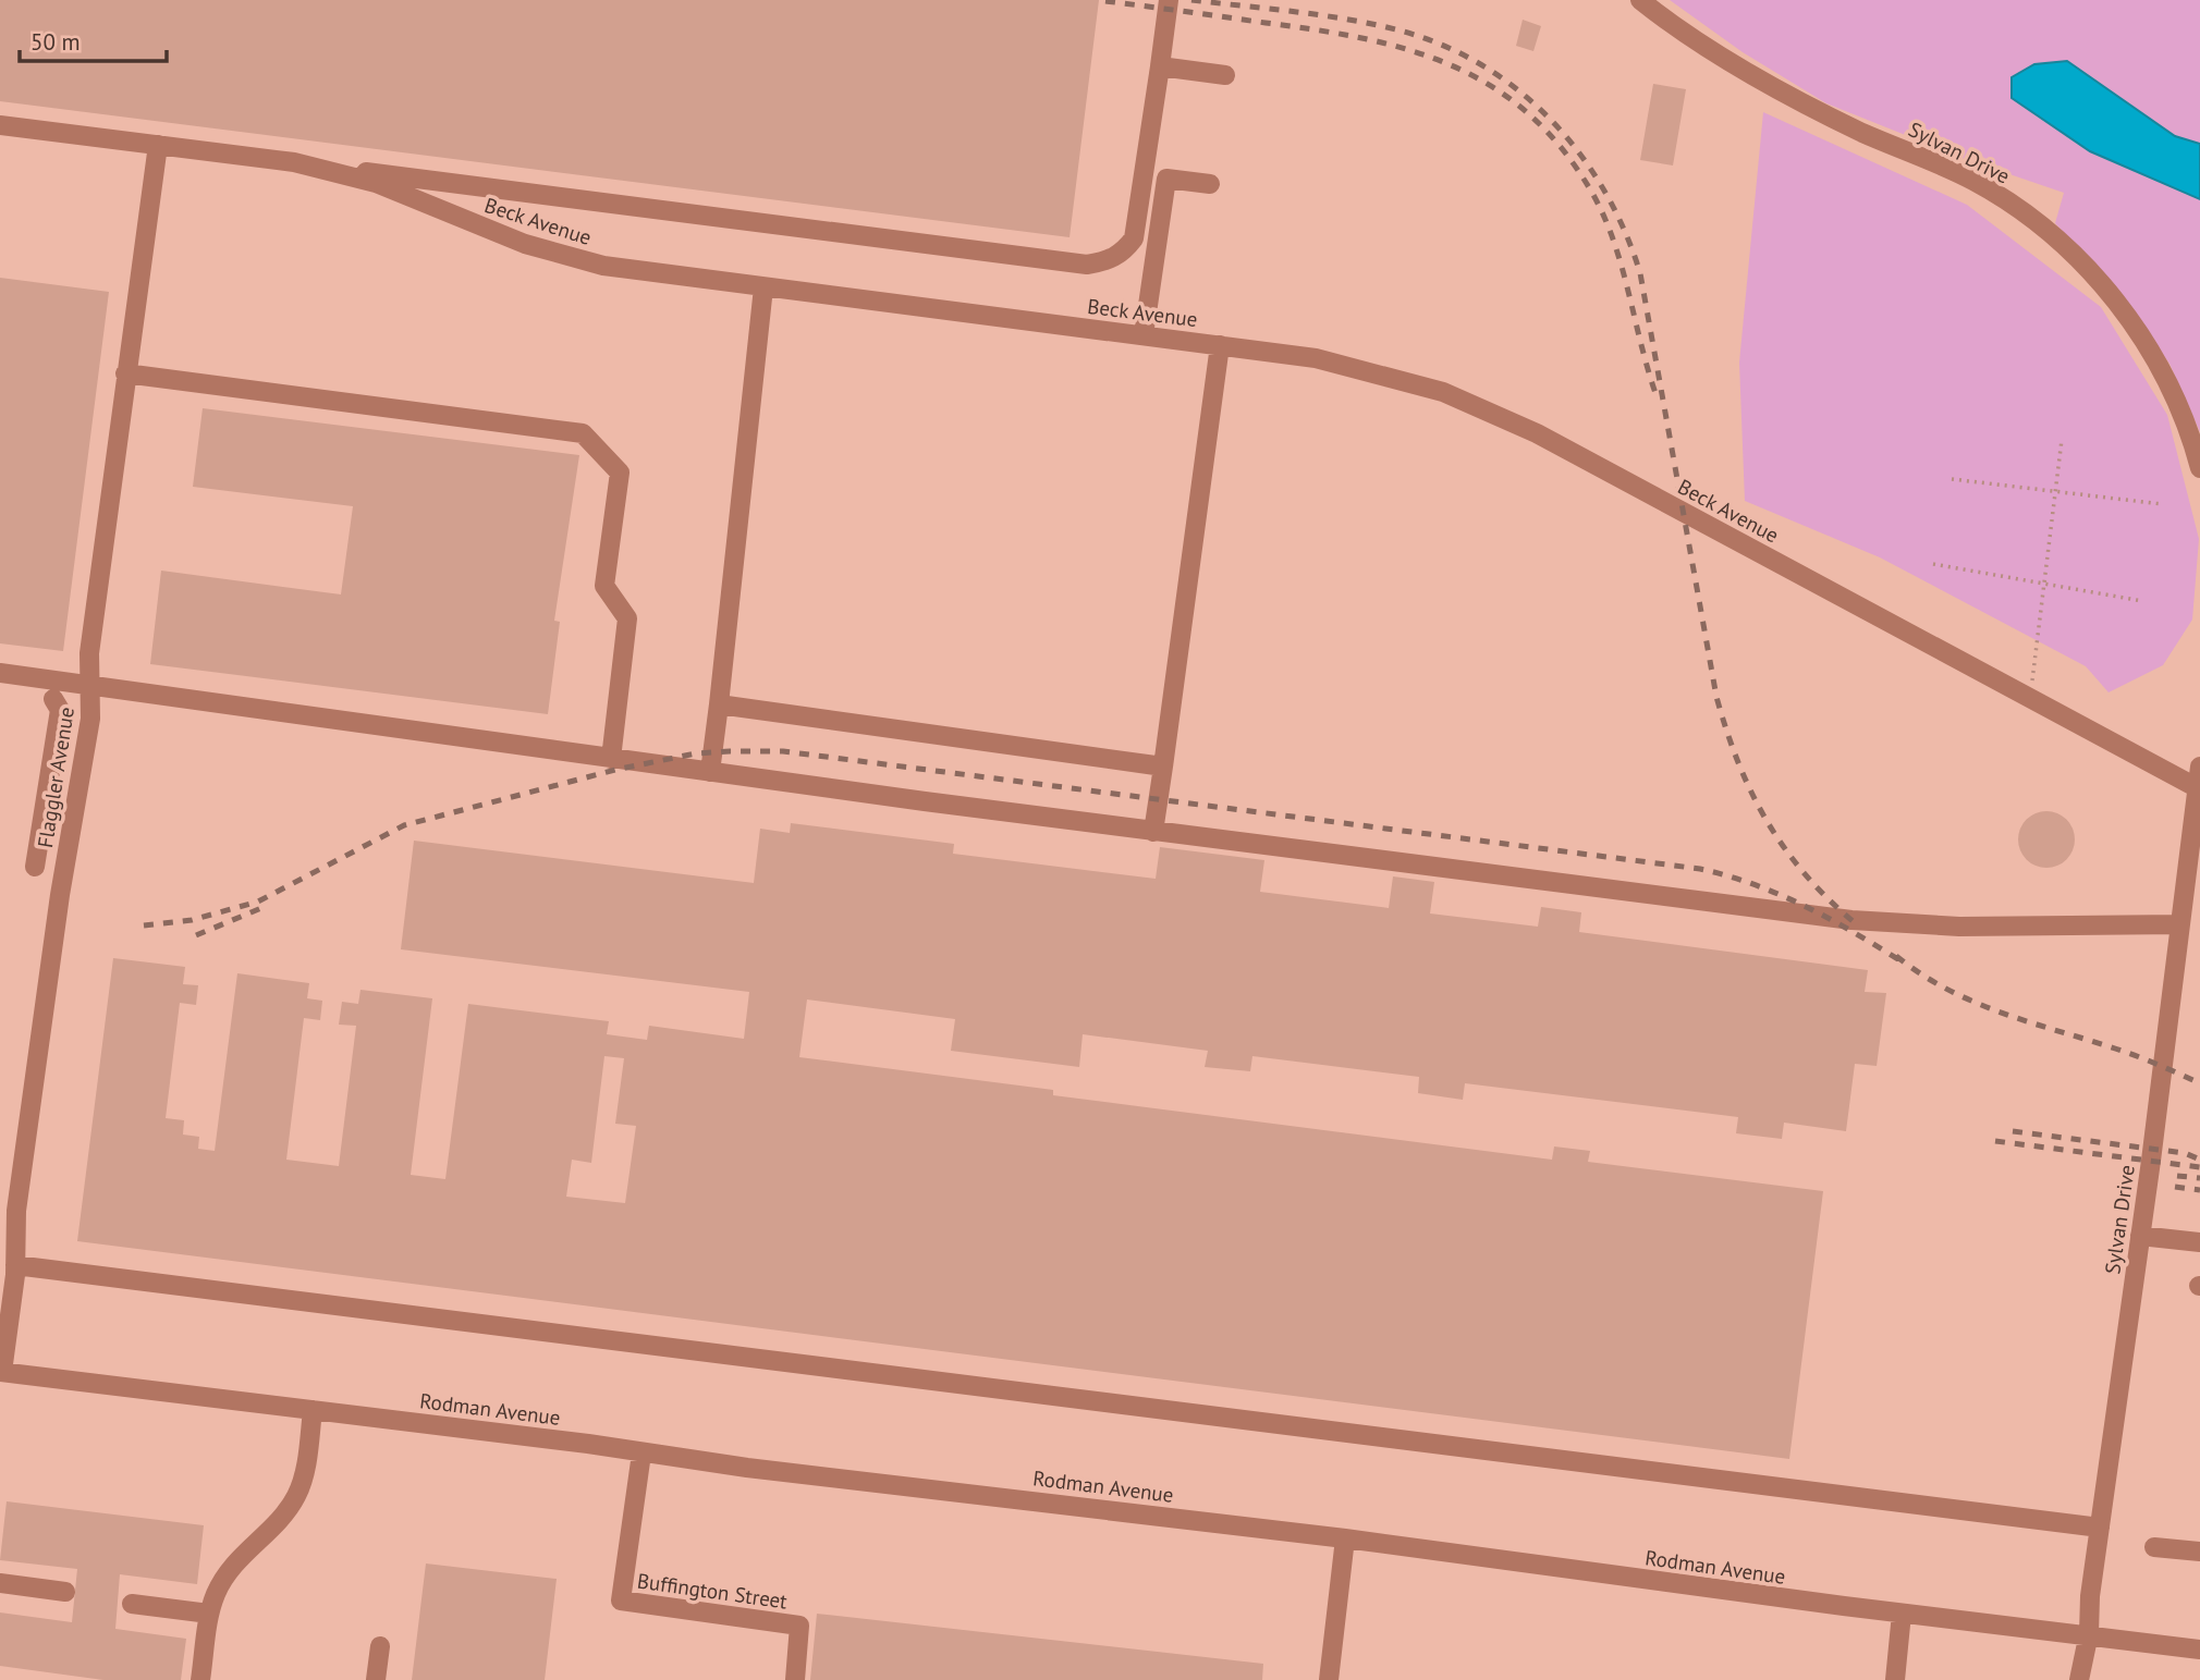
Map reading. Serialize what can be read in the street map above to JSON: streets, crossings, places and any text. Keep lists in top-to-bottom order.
{
  "streets": {
    "street": [
      "Sylvan Drive",
      "Beck Avenue",
      "Flaggler Avenue",
      "Rodman Avenue",
      "Buffington Street"
    ]
  },
  "crossings": [
    ["Sylvan Drive", "Beck Avenue"],
    ["Sylvan Drive", "Rodman Avenue"],
    ["Beck Avenue", "Flaggler Avenue"],
    ["Flaggler Avenue", "Rodman Avenue"],
    ["Rodman Avenue", "Buffington Street"]
  ],
  "scale_bar": "50 m"
}
